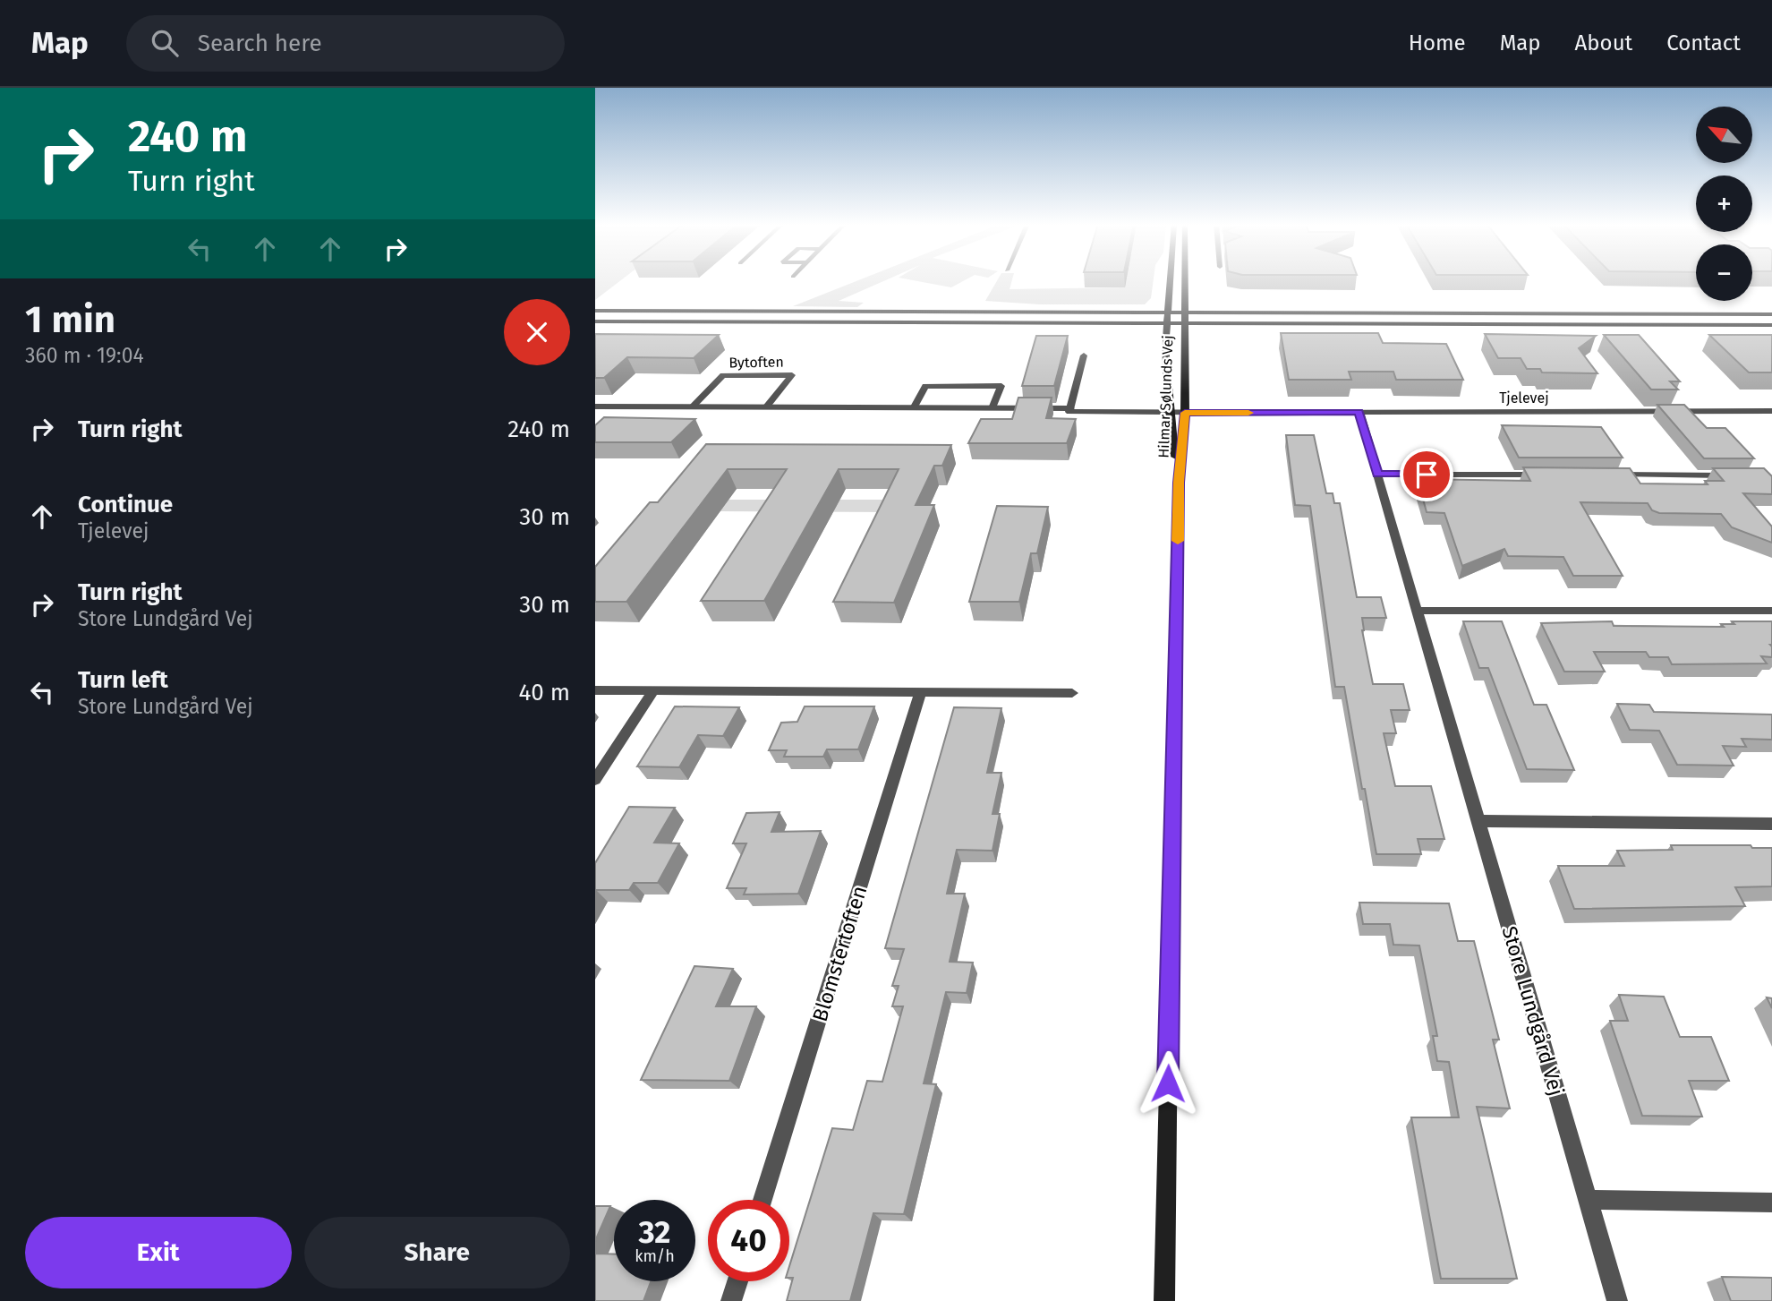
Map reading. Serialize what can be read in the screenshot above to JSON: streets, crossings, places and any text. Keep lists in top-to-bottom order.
{
  "streets": {
    "main road": ["Hilmar Sølunds Vej"],
    "street": [
      "Bytoften",
      "Tjelevej",
      "Blomstertoften",
      "Store Lundgård Vej"
    ]
  },
  "crossings": [
    ["Hilmar Sølunds Vej", "Tjelevej"],
    ["Tjelevej", "Store Lundgård Vej"]
  ],
  "north": "top left",
  "page": {
    "header": "Map",
    "search": "Search here",
    "nav": [
      "Home",
      "Map",
      "About",
      "Contact"
    ],
    "turn": ["240 m", "Turn right"],
    "map_buttons": ["+", "−"],
    "heading": ["1 min", "360 m · 19:04"],
    "list": [
      {
        "name": "Turn right",
        "value": "240 m"
      },
      {
        "name": "Continue",
        "note": "Tjelevej",
        "value": "30 m"
      },
      {
        "name": "Turn right",
        "note": "Store Lundgård Vej",
        "value": "30 m"
      },
      {
        "name": "Turn left",
        "note": "Store Lundgård Vej",
        "value": "40 m"
      }
    ],
    "speed": "32 km/h",
    "limit": "40",
    "buttons": ["Exit", "Share"]
  }
}
